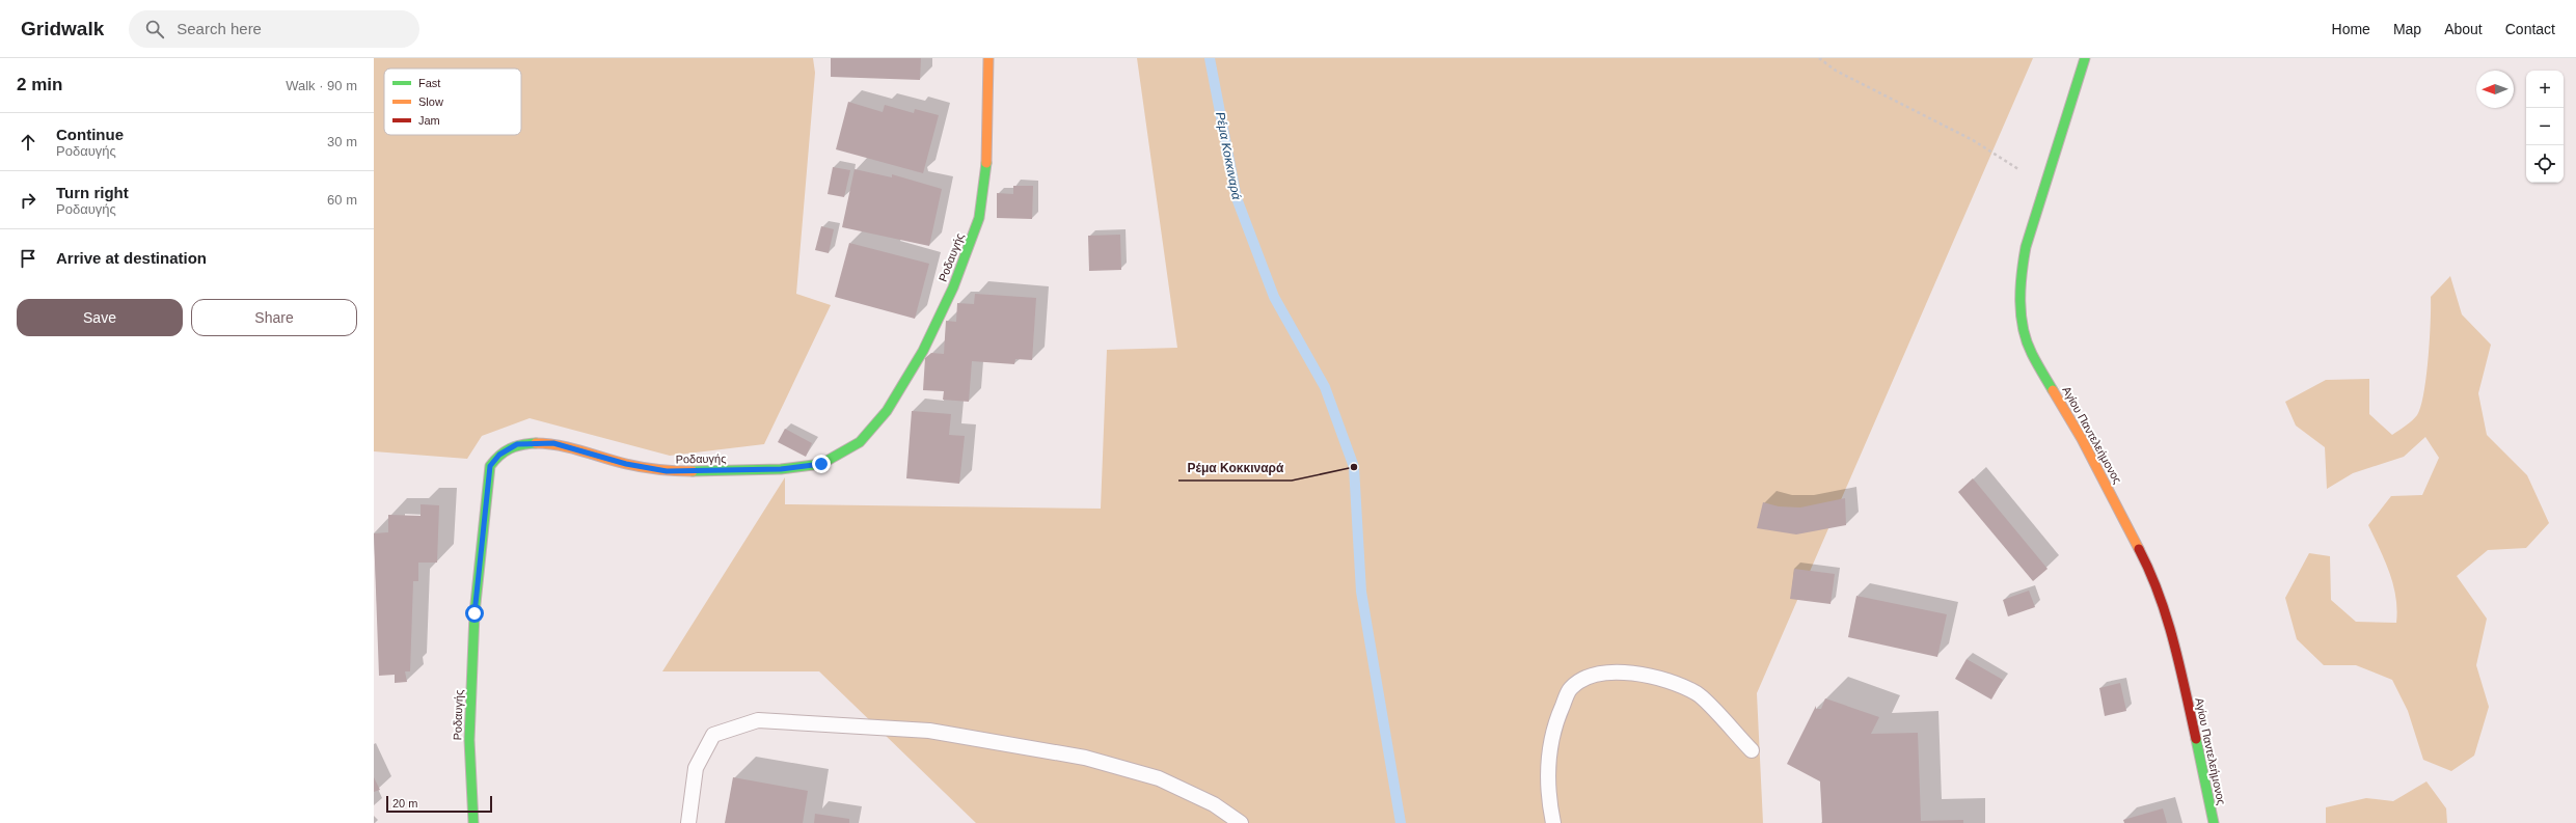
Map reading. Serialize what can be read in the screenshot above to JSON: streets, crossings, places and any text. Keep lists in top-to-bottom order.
{
  "streets": {
    "street": ["Ροδαυγής", "Αγίου Παντελεήμονος"]
  },
  "water": ["Ρέμα Κοκκιναρά"],
  "places": ["Ρέμα Κοκκιναρά"],
  "legend": ["Fast", "Slow", "Jam"],
  "scale_bar": "20 m",
  "north": "left",
  "page": {
    "header": "Gridwalk",
    "search": "Search here",
    "nav": [
      "Home",
      "Map",
      "About",
      "Contact"
    ],
    "heading": ["2 min", "Walk · 90 m"],
    "map_buttons": ["+", "−"],
    "list": [
      ["Continue", "Ροδαυγής", "30 m"],
      ["Turn right", "Ροδαυγής", "60 m"],
      "Arrive at destination"
    ],
    "buttons": ["Save", "Share"],
    "scale": "20 m"
  }
}
